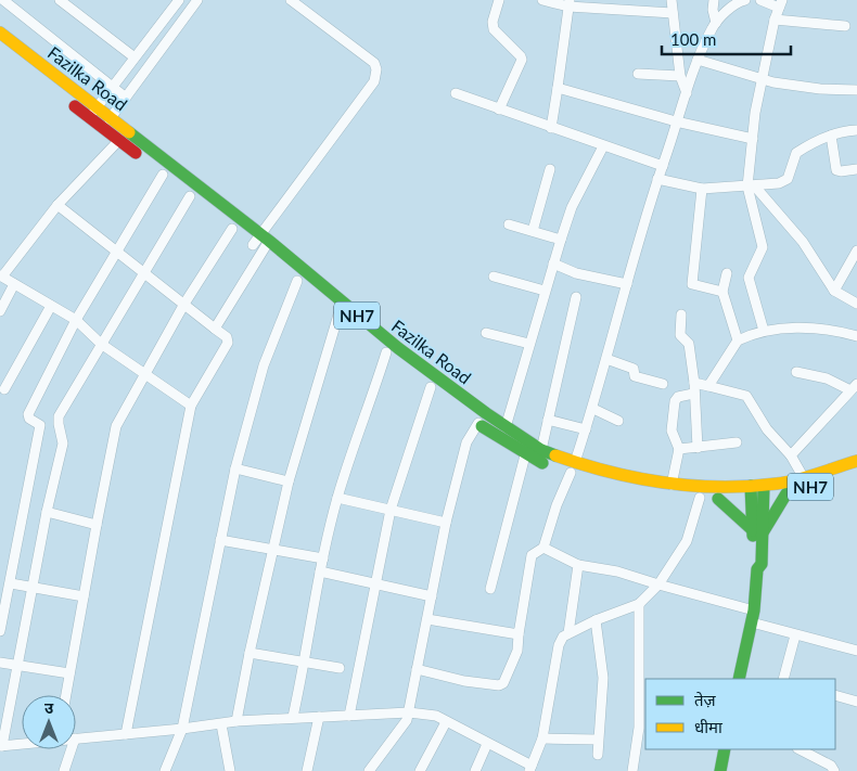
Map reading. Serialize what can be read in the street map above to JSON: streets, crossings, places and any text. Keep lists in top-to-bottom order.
{
  "streets": {
    "main road": ["Fazilka Road", "NH7"]
  },
  "crossings": [
    ["Fazilka Road", "NH7"]
  ],
  "legend": ["तेज़", "धीमा"],
  "scale_bar": "100 m",
  "north": "top"
}
